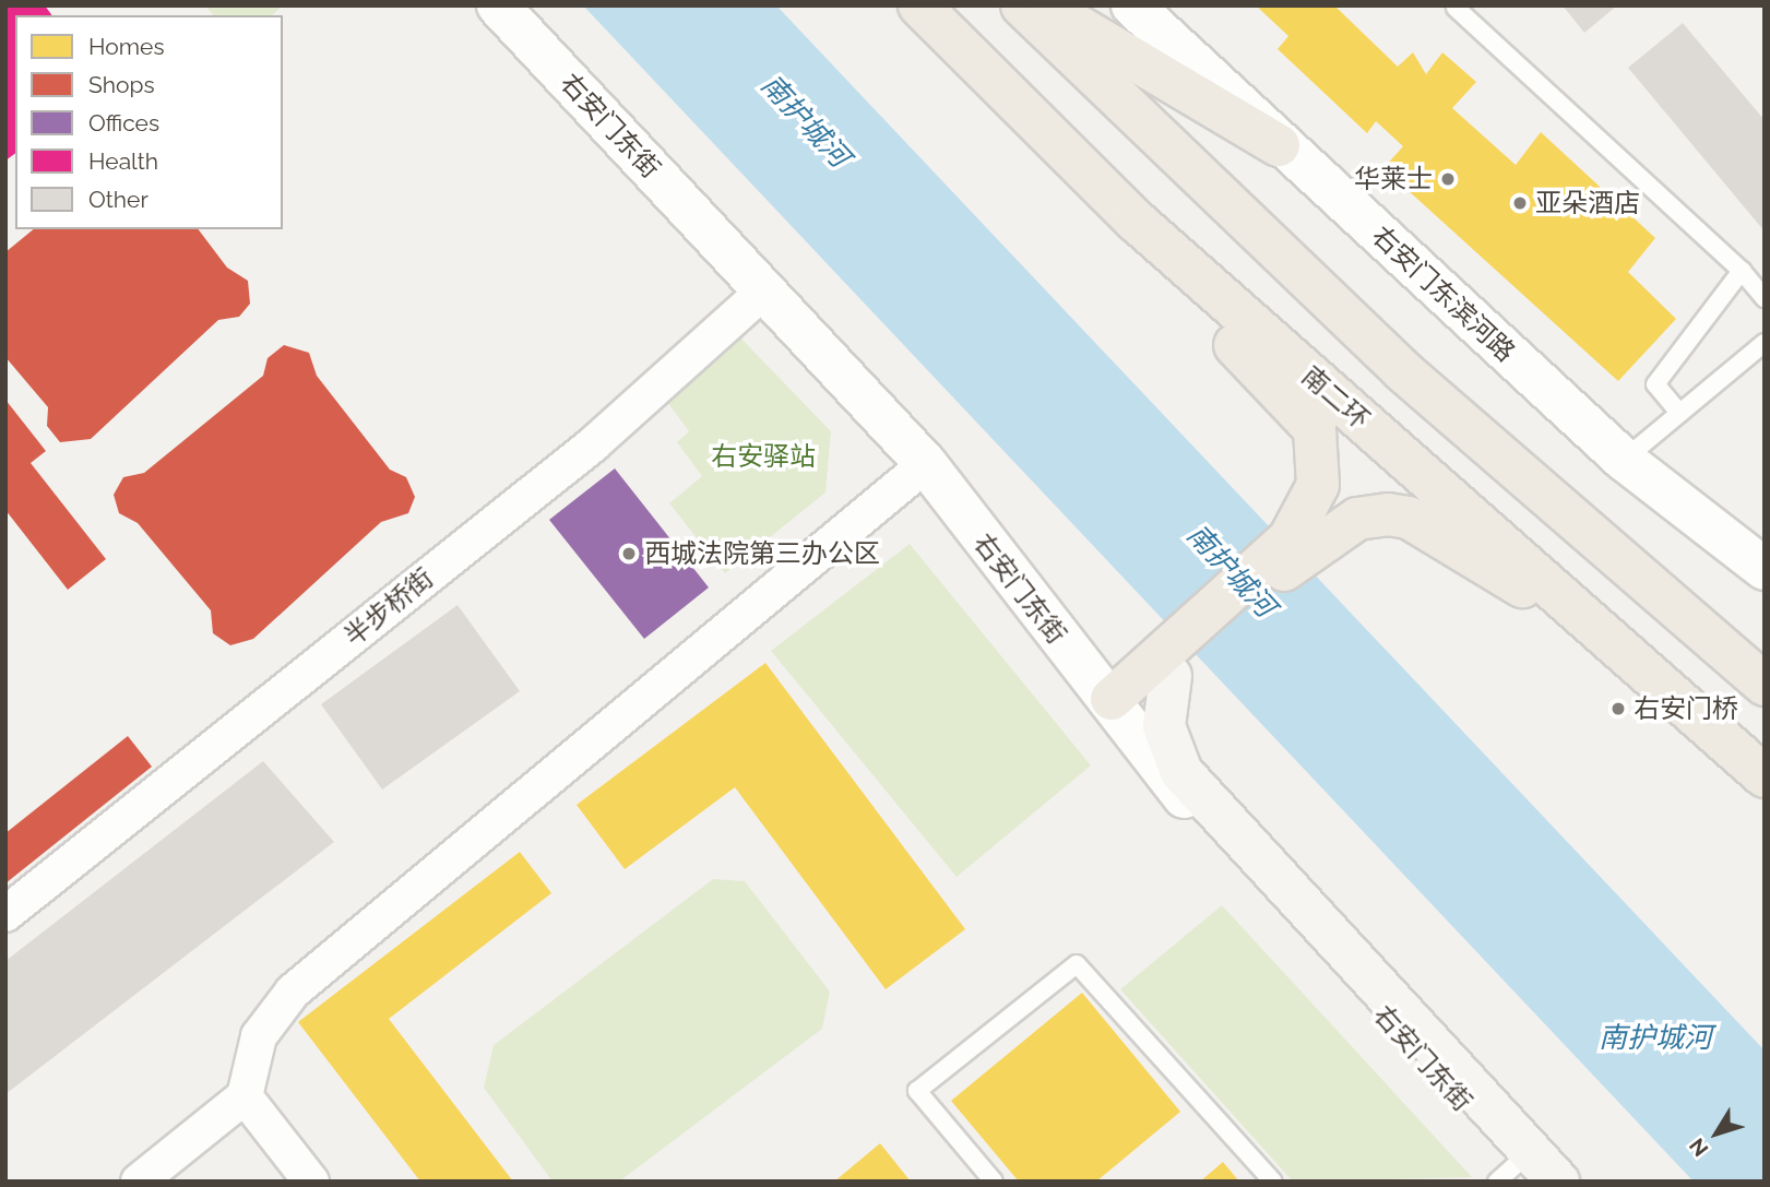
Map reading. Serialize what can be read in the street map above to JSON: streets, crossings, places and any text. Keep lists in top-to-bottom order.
{
  "streets": {
    "highway": ["南二环"],
    "street": ["右安门东街", "右安门东滨河路", "半步桥街"]
  },
  "crossings": [
    ["右安门东街", "半步桥街"]
  ],
  "water": ["南护城河"],
  "parks": ["右安驿站"],
  "places": [
    "华莱士",
    "亚朵酒店",
    "西城法院第三办公区",
    "右安门桥"
  ],
  "legend": [
    "Homes",
    "Shops",
    "Offices",
    "Health",
    "Other"
  ],
  "north": "bottom left"
}
